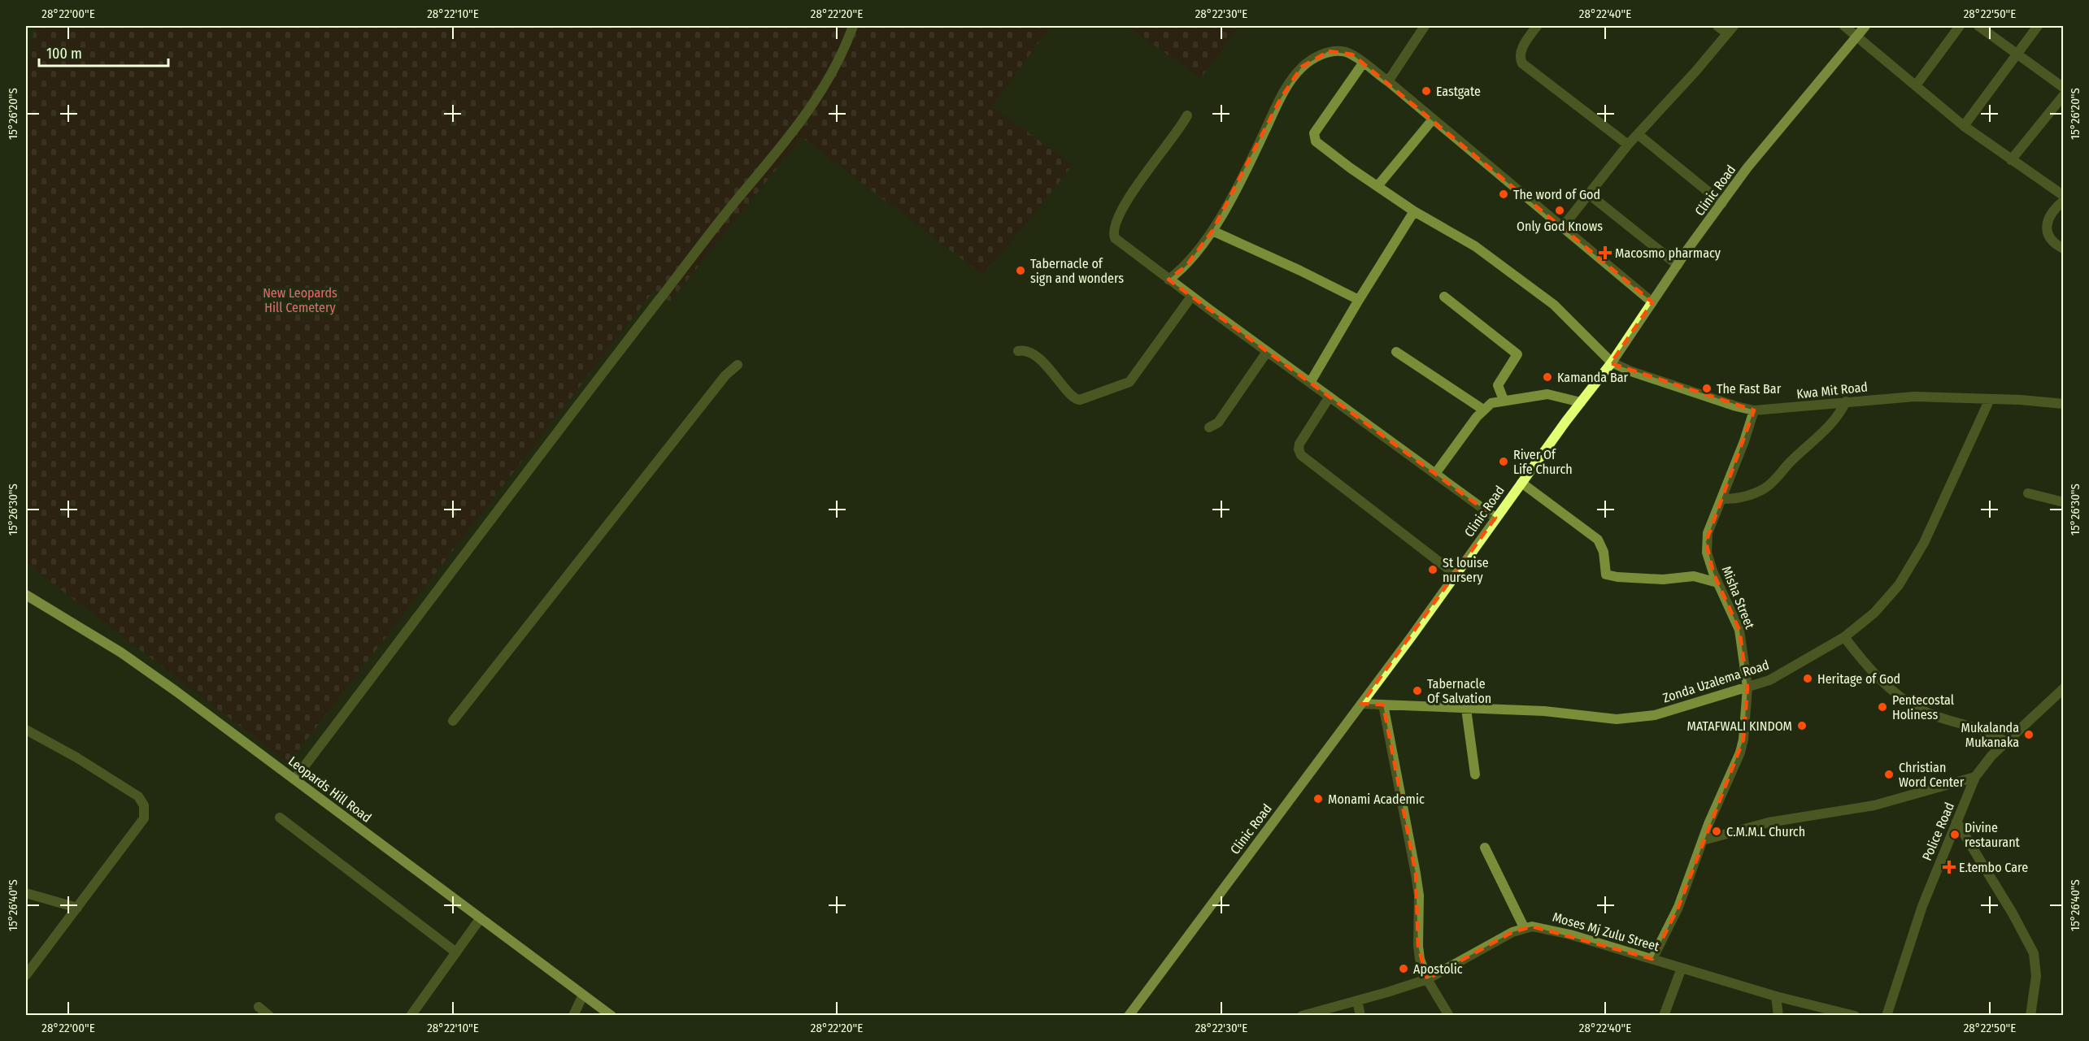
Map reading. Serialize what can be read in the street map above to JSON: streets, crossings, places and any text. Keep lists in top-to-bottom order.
{
  "streets": {
    "street": [
      "Clinic Road",
      "Kwa Mit Road",
      "Misha Street",
      "Zonda Uzalema Road",
      "Leopards Hill Road",
      "Police Road",
      "Moses Mj Zulu Street"
    ]
  },
  "crossings": [
    ["Clinic Road", "Kwa Mit Road"],
    ["Clinic Road", "Zonda Uzalema Road"],
    ["Kwa Mit Road", "Misha Street"],
    ["Kwa Mit Road", "Zonda Uzalema Road"],
    ["Misha Street", "Zonda Uzalema Road"],
    ["Misha Street", "Moses Mj Zulu Street"]
  ],
  "parks": ["New Leopards Hill Cemetery"],
  "places": {
    "other": [
      "Eastgate",
      "The word of God",
      "Only God Knows",
      "Tabernacle of sign and wonders",
      "Kamanda Bar",
      "The Fast Bar",
      "River Of Life Church",
      "St louise nursery",
      "Heritage of God",
      "Tabernacle Of Salvation",
      "Pentecostal Holiness",
      "MATAFWALI KINDOM",
      "Mukalanda Mukanaka",
      "Christian Word Center",
      "Monami Academic",
      "C.M.M.L Church",
      "Divine restaurant",
      "Apostolic"
    ],
    "health": ["Macosmo pharmacy", "E.tembo Care"]
  },
  "scale_bar": "100 m",
  "coordinates": [
    "28°22'00\"E",
    "28°22'10\"E",
    "28°22'20\"E",
    "28°22'30\"E",
    "28°22'40\"E",
    "28°22'50\"E",
    "15°26'20\"S",
    "15°26'30\"S",
    "15°26'40\"S"
  ]
}
